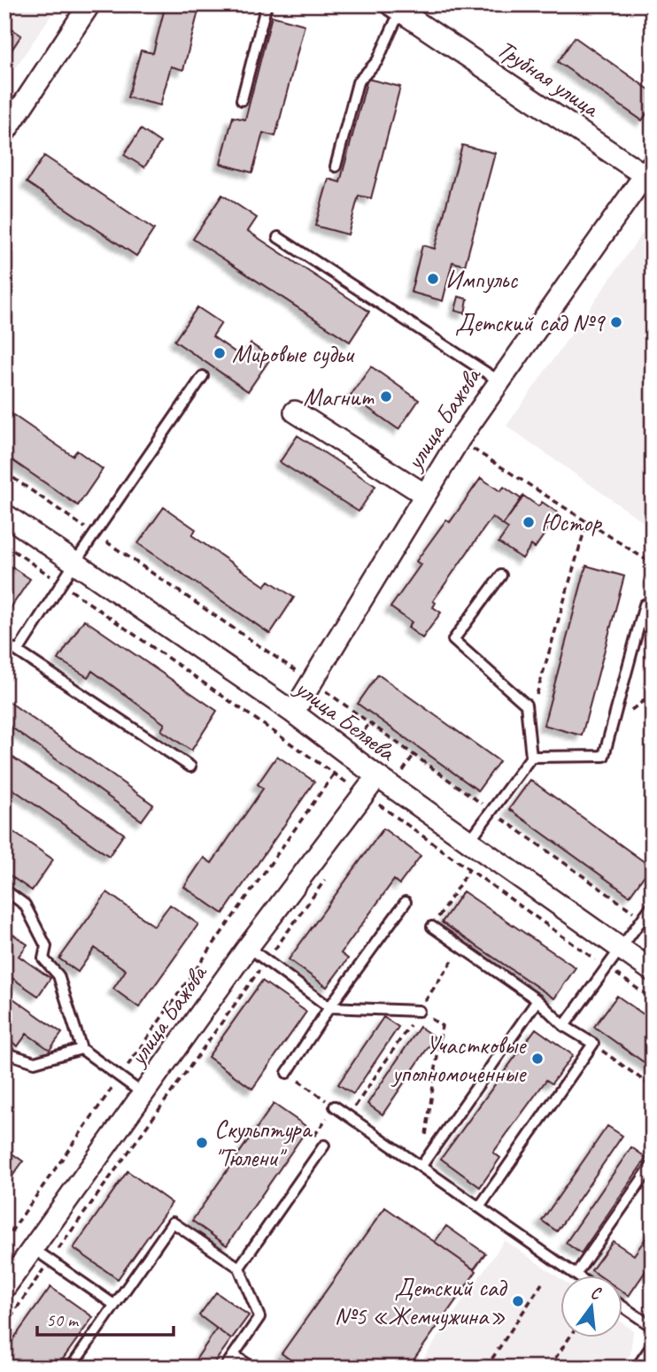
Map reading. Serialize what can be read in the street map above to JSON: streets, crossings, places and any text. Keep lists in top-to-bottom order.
{
  "streets": {
    "street": ["Трубная улица", "улица Бажова", "улица Беляева"]
  },
  "crossings": [
    ["Трубная улица", "улица Бажова"],
    ["улица Бажова", "улица Беляева"]
  ],
  "places": [
    "Импульс",
    "Детский сад №9",
    "Мировые судьи",
    "Магнит",
    "Юстор",
    "Участковые уполномоченные",
    "Скульптура \"Тюлени\"",
    "Детский сад №5 «Жемчужина»"
  ],
  "scale_bar": "50 m",
  "north": "top"
}
